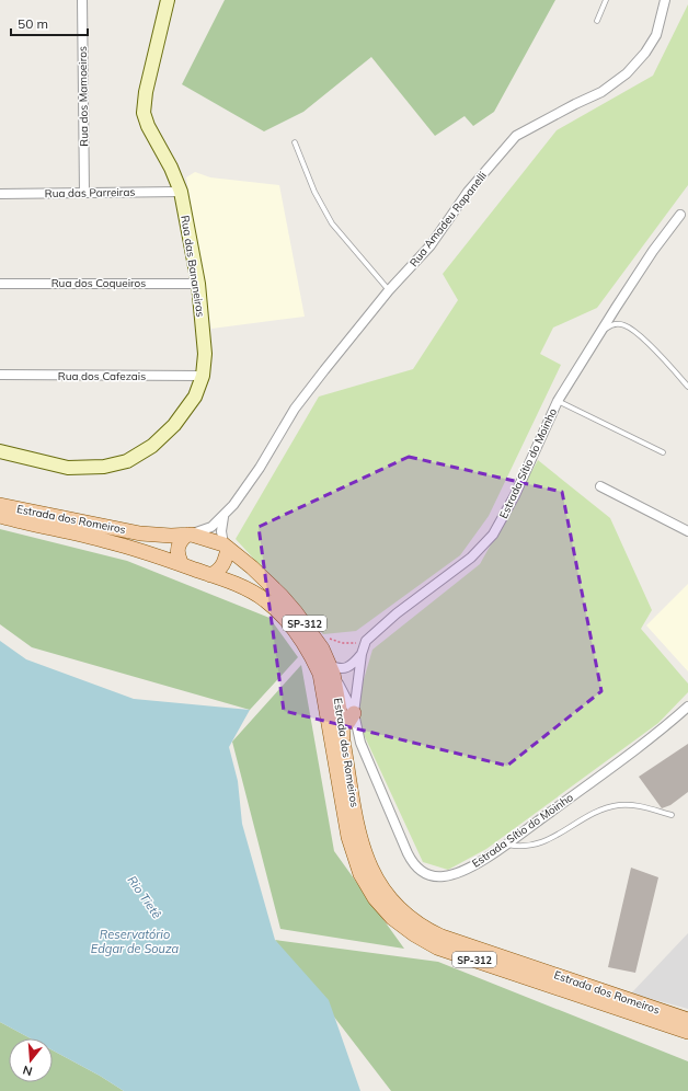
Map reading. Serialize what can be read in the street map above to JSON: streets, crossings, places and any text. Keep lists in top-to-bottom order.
{
  "streets": {
    "main road": ["Estrada dos Romeiros", "SP-312"],
    "street": [
      "Rua dos Mamoeiros",
      "Rua das Parreiras",
      "Rua Amadeu Rapanelli",
      "Rua das Bananeiras",
      "Rua dos Coqueiros",
      "Rua dos Cafezais",
      "Estrada Sítio do Moinho"
    ]
  },
  "crossings": [
    ["Rua dos Mamoeiros", "Rua das Parreiras"],
    ["Rua das Parreiras", "Rua das Bananeiras"],
    ["Rua das Bananeiras", "Rua dos Coqueiros"],
    ["Rua das Bananeiras", "Rua dos Cafezais"]
  ],
  "water": ["Rio Tietê", "Reservatório Edgar de Souza"],
  "scale_bar": "50 m",
  "north": "bottom"
}
